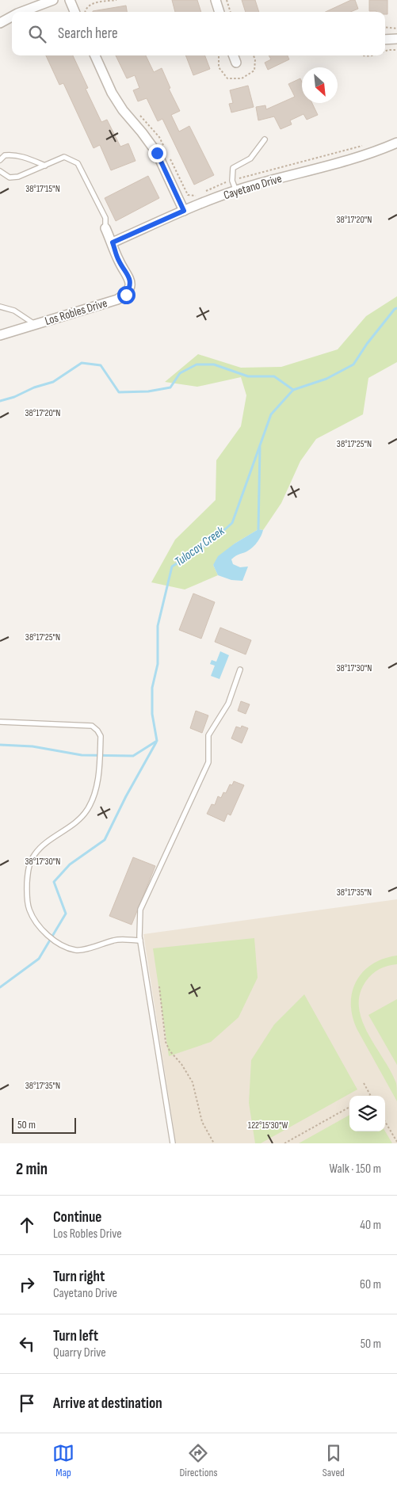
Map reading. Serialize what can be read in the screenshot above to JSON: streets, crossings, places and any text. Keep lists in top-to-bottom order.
{
  "streets": {
    "street": ["Cayetano Drive", "Los Robles Drive"]
  },
  "crossings": [
    ["Cayetano Drive", "Los Robles Drive"]
  ],
  "water": ["Tulocay Creek"],
  "scale_bar": "50 m",
  "north": "bottom right",
  "page": {
    "search": "Search here",
    "scale": "50 m",
    "heading": ["2 min", "Walk · 150 m"],
    "list": [
      ["Continue", "Los Robles Drive", "40 m"],
      ["Turn right", "Cayetano Drive", "60 m"],
      ["Turn left", "Quarry Drive", "50 m"],
      "Arrive at destination"
    ],
    "nav": ["Map", "Directions", "Saved"]
  },
  "coordinates": [
    "38°17'15\"N",
    "38°17'20\"N",
    "38°17'25\"N",
    "38°17'30\"N",
    "38°17'35\"N",
    "122°15'30\"W"
  ]
}
